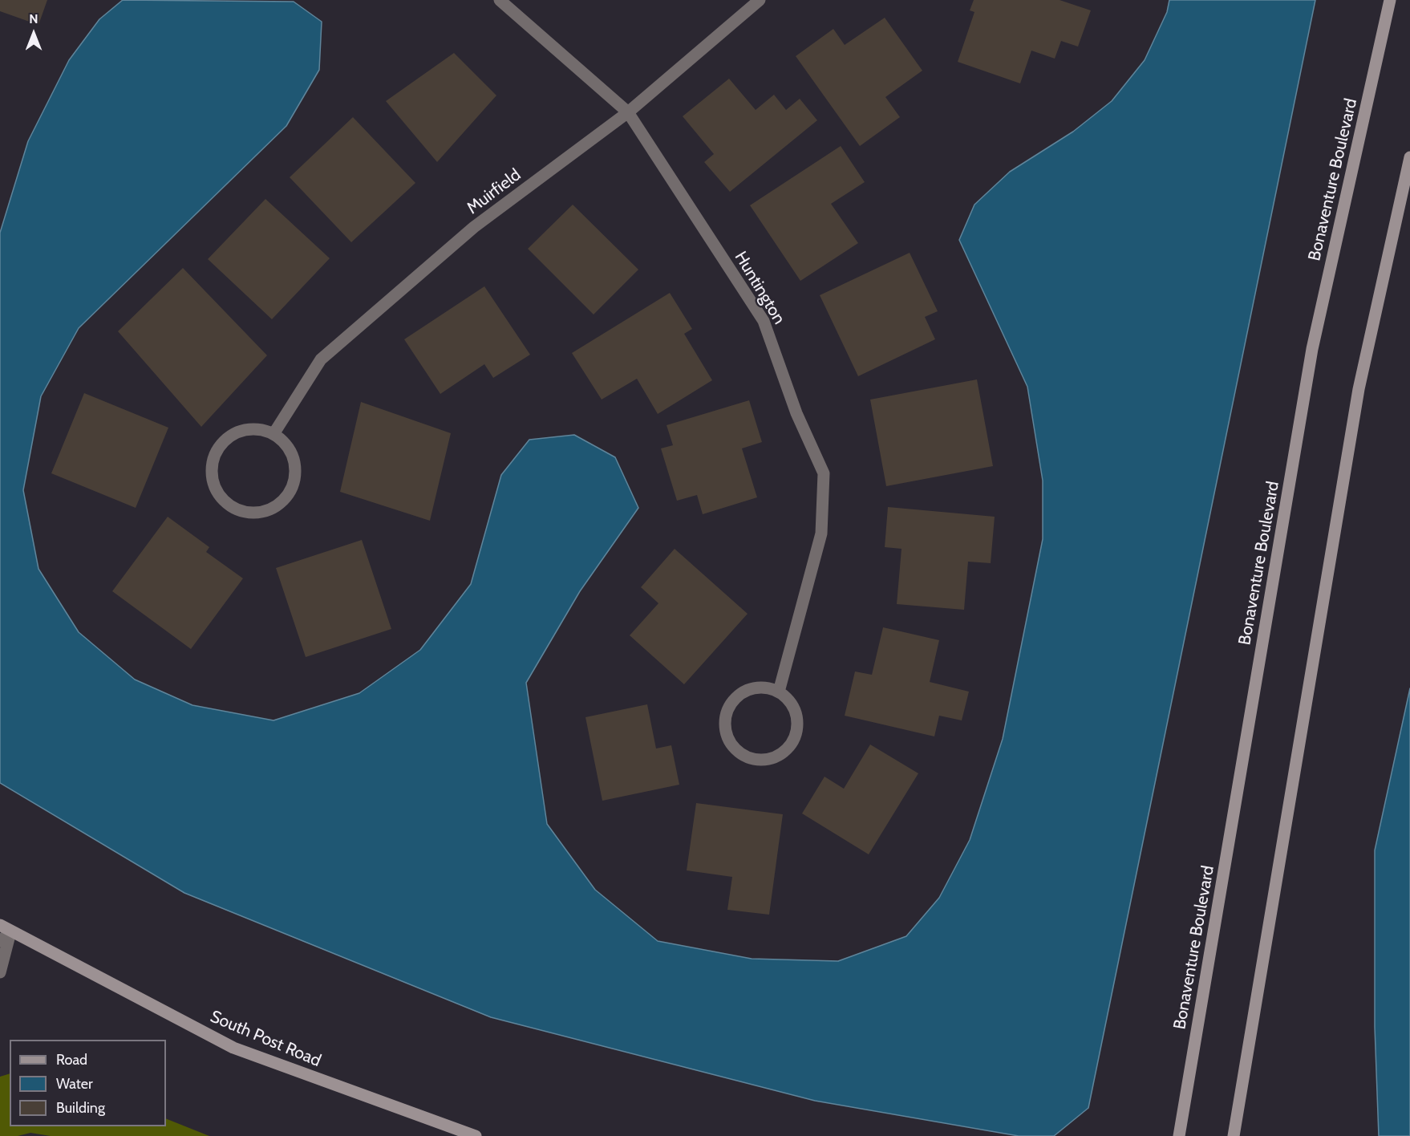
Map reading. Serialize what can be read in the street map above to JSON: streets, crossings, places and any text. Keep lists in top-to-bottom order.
{
  "streets": {
    "main road": ["Bonaventure Boulevard", "South Post Road"],
    "street": ["Muirfield", "Huntington"]
  },
  "crossings": [
    ["Muirfield", "Huntington"]
  ],
  "legend": ["Road", "Water", "Building"],
  "north": "top"
}
